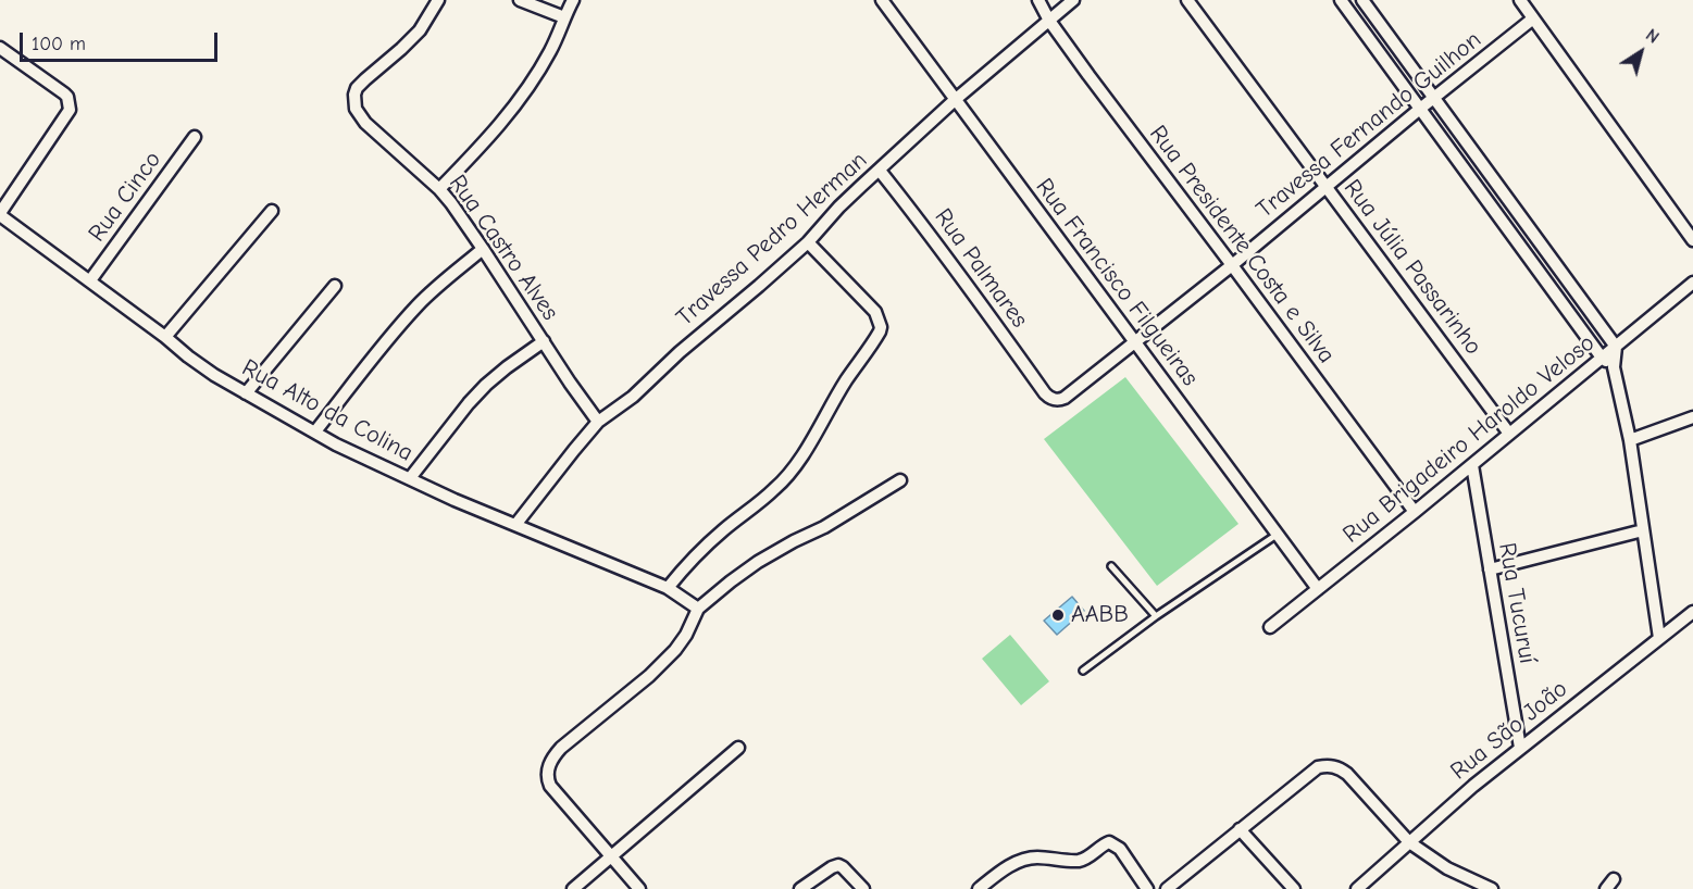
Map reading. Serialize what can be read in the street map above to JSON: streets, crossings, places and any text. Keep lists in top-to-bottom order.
{
  "streets": {
    "street": [
      "Travessa Fernando Guilhon",
      "Rua Cinco",
      "Travessa Pedro Herman",
      "Rua Presidente Costa e Silva",
      "Rua Castro Alves",
      "Rua Júlia Passarinho",
      "Rua Palmares",
      "Rua Francisco Filgueiras",
      "Rua Alto da Colina",
      "Rua Brigadeiro Haroldo Veloso",
      "Rua Tucuruí",
      "Rua São João"
    ]
  },
  "crossings": [
    ["Travessa Fernando Guilhon", "Rua Presidente Costa e Silva"],
    ["Travessa Fernando Guilhon", "Rua Júlia Passarinho"],
    ["Travessa Fernando Guilhon", "Rua Palmares"],
    ["Travessa Fernando Guilhon", "Rua Francisco Filgueiras"],
    ["Rua Cinco", "Rua Alto da Colina"],
    ["Travessa Pedro Herman", "Rua Presidente Costa e Silva"],
    ["Travessa Pedro Herman", "Rua Castro Alves"],
    ["Travessa Pedro Herman", "Rua Palmares"],
    ["Travessa Pedro Herman", "Rua Francisco Filgueiras"],
    ["Travessa Pedro Herman", "Rua Alto da Colina"],
    ["Rua Presidente Costa e Silva", "Rua Brigadeiro Haroldo Veloso"],
    ["Rua Júlia Passarinho", "Rua Brigadeiro Haroldo Veloso"],
    ["Rua Francisco Filgueiras", "Rua Brigadeiro Haroldo Veloso"],
    ["Rua Brigadeiro Haroldo Veloso", "Rua Tucuruí"],
    ["Rua Tucuruí", "Rua São João"]
  ],
  "places": ["AABB"],
  "scale_bar": "100 m",
  "north": "top right"
}
